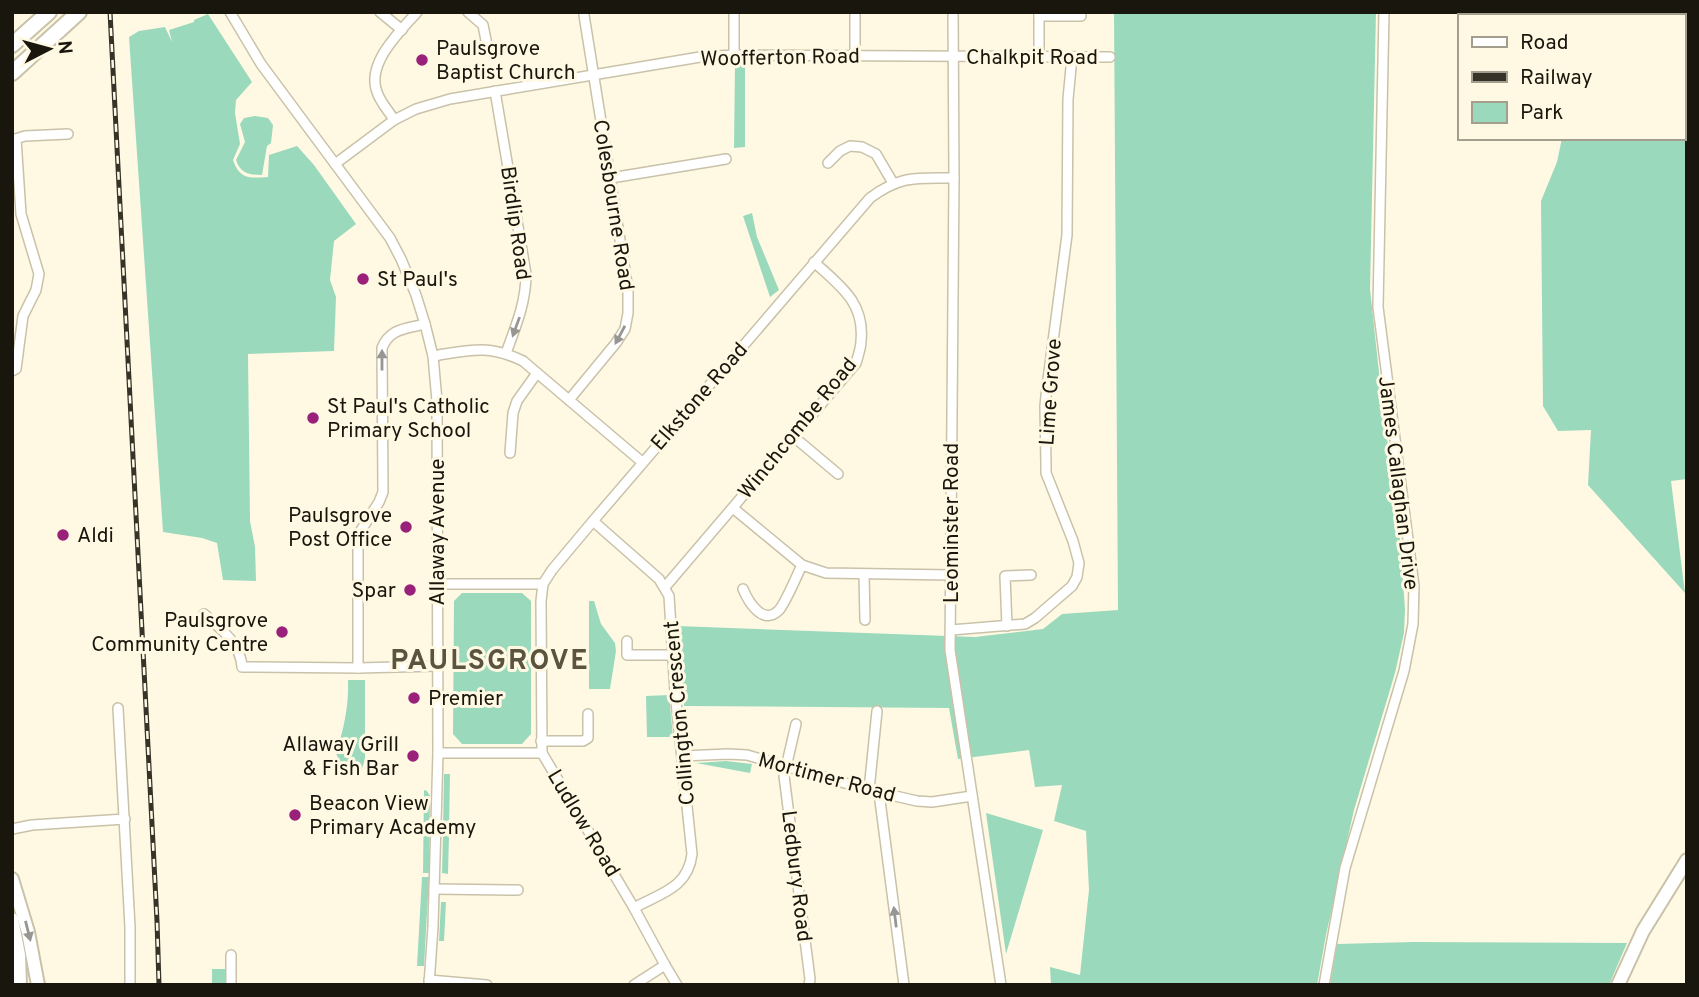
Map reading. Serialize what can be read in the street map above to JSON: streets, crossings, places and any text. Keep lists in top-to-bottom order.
{
  "streets": {
    "street": [
      "Woofferton Road",
      "Chalkpit Road",
      "Colesbourne Road",
      "Birdlip Road",
      "Lime Grove",
      "Elkstone Road",
      "Winchcombe Road",
      "James Callaghan Drive",
      "Leominster Road",
      "Allaway Avenue",
      "Collington Crescent",
      "Mortimer Road",
      "Ludlow Road",
      "Ledbury Road"
    ]
  },
  "crossings": [
    ["Woofferton Road", "Chalkpit Road"],
    ["Woofferton Road", "Colesbourne Road"],
    ["Woofferton Road", "Birdlip Road"],
    ["Woofferton Road", "Leominster Road"],
    ["Woofferton Road", "Allaway Avenue"],
    ["Chalkpit Road", "Lime Grove"],
    ["Chalkpit Road", "Leominster Road"],
    ["Lime Grove", "Leominster Road"],
    ["Elkstone Road", "Winchcombe Road"],
    ["Elkstone Road", "Leominster Road"],
    ["Winchcombe Road", "Collington Crescent"],
    ["Leominster Road", "Mortimer Road"],
    ["Allaway Avenue", "Ludlow Road"],
    ["Collington Crescent", "Mortimer Road"],
    ["Collington Crescent", "Ludlow Road"],
    ["Mortimer Road", "Ledbury Road"]
  ],
  "one_way": ["Colesbourne Road", "Birdlip Road"],
  "districts": ["PAULSGROVE"],
  "places": [
    "Paulsgrove Baptist Church",
    "St Paul's",
    "St Paul's Catholic Primary School",
    "Paulsgrove Post Office",
    "Aldi",
    "Spar",
    "Paulsgrove Community Centre",
    "Premier",
    "Allaway Grill & Fish Bar",
    "Beacon View Primary Academy"
  ],
  "legend": ["Road", "Railway", "Park"],
  "north": "right"
}
